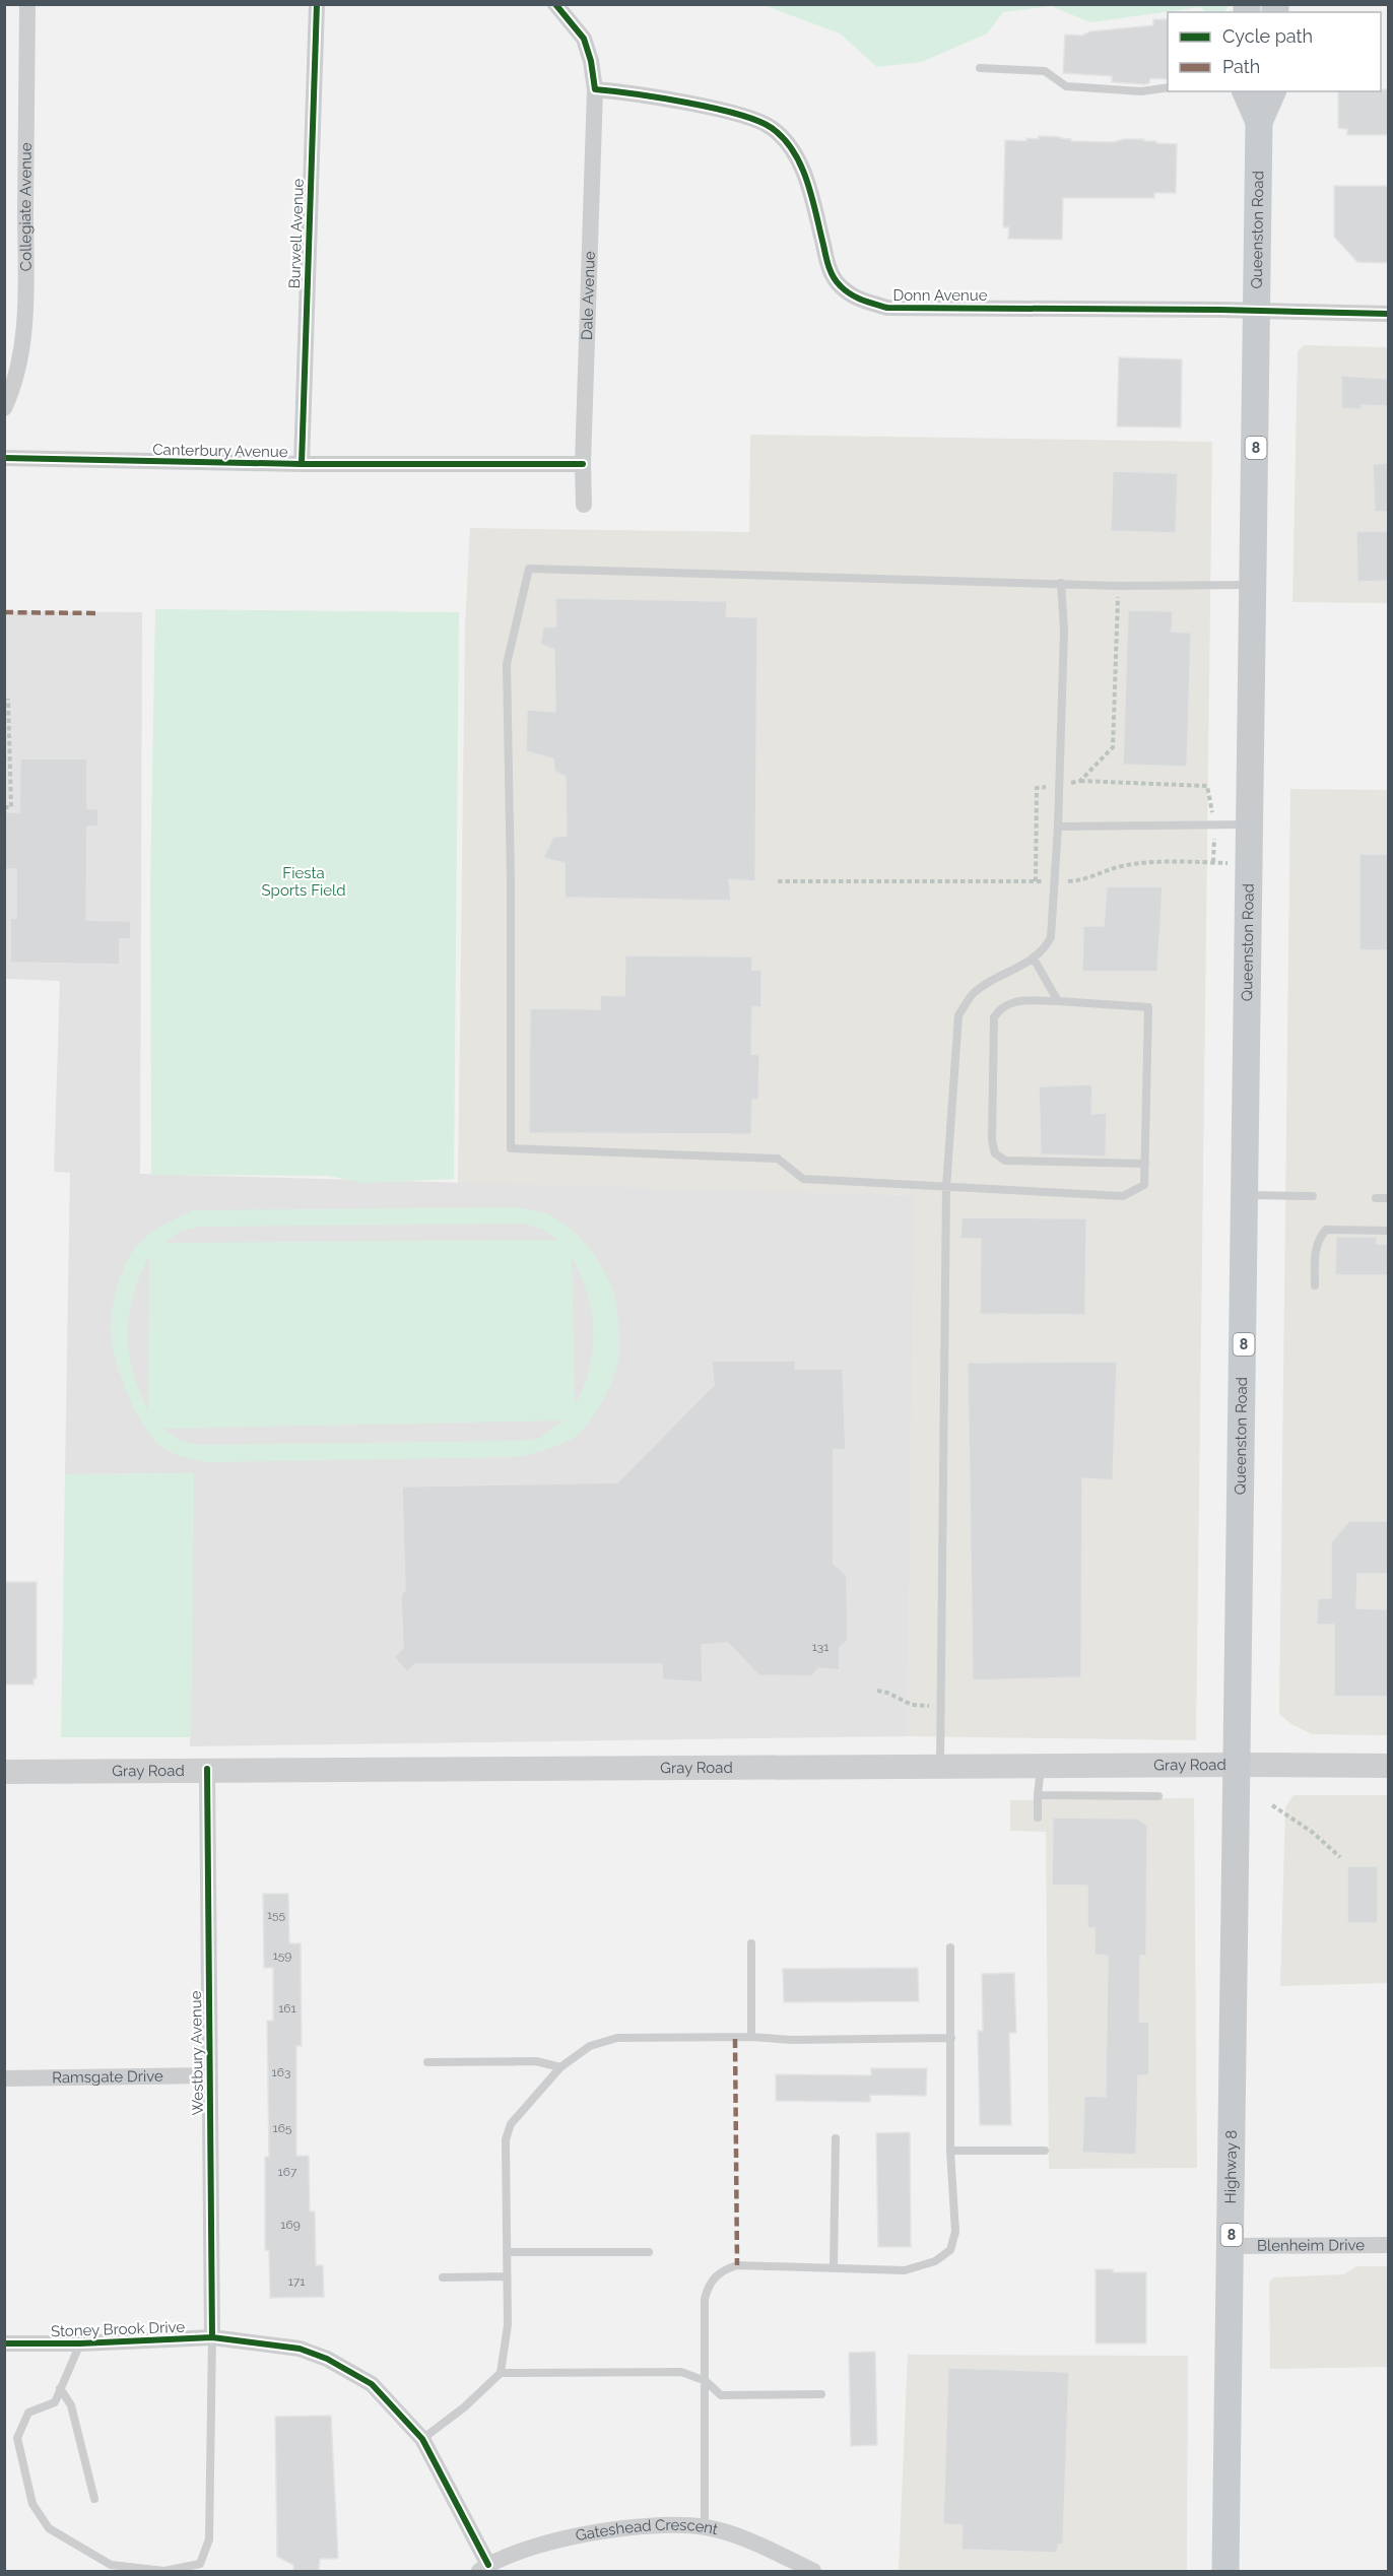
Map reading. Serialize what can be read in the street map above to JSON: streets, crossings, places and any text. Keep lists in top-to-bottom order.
{
  "streets": {
    "main road": [
      "Queenston Road",
      "8",
      "Gray Road",
      "Highway 8"
    ],
    "street": [
      "Collegiate Avenue",
      "Burwell Avenue",
      "Donn Avenue",
      "Dale Avenue",
      "Canterbury Avenue",
      "Westbury Avenue",
      "Ramsgate Drive",
      "Blenheim Drive",
      "Stoney Brook Drive",
      "Gateshead Crescent"
    ]
  },
  "crossings": [
    ["Queenston Road", "Donn Avenue"],
    ["Queenston Road", "Gray Road"],
    ["Queenston Road", "Highway 8"],
    ["Burwell Avenue", "Canterbury Avenue"],
    ["Donn Avenue", "Dale Avenue"],
    ["Dale Avenue", "Canterbury Avenue"],
    ["Gray Road", "Westbury Avenue"],
    ["Gray Road", "Highway 8"],
    ["Westbury Avenue", "Ramsgate Drive"],
    ["Westbury Avenue", "Stoney Brook Drive"],
    ["Highway 8", "Blenheim Drive"],
    ["Stoney Brook Drive", "Gateshead Crescent"]
  ],
  "parks": ["Fiesta Sports Field"],
  "house_numbers": [
    "131",
    "155",
    "159",
    "161",
    "163",
    "165",
    "167",
    "169",
    "171"
  ],
  "legend": ["Cycle path", "Path"]
}
